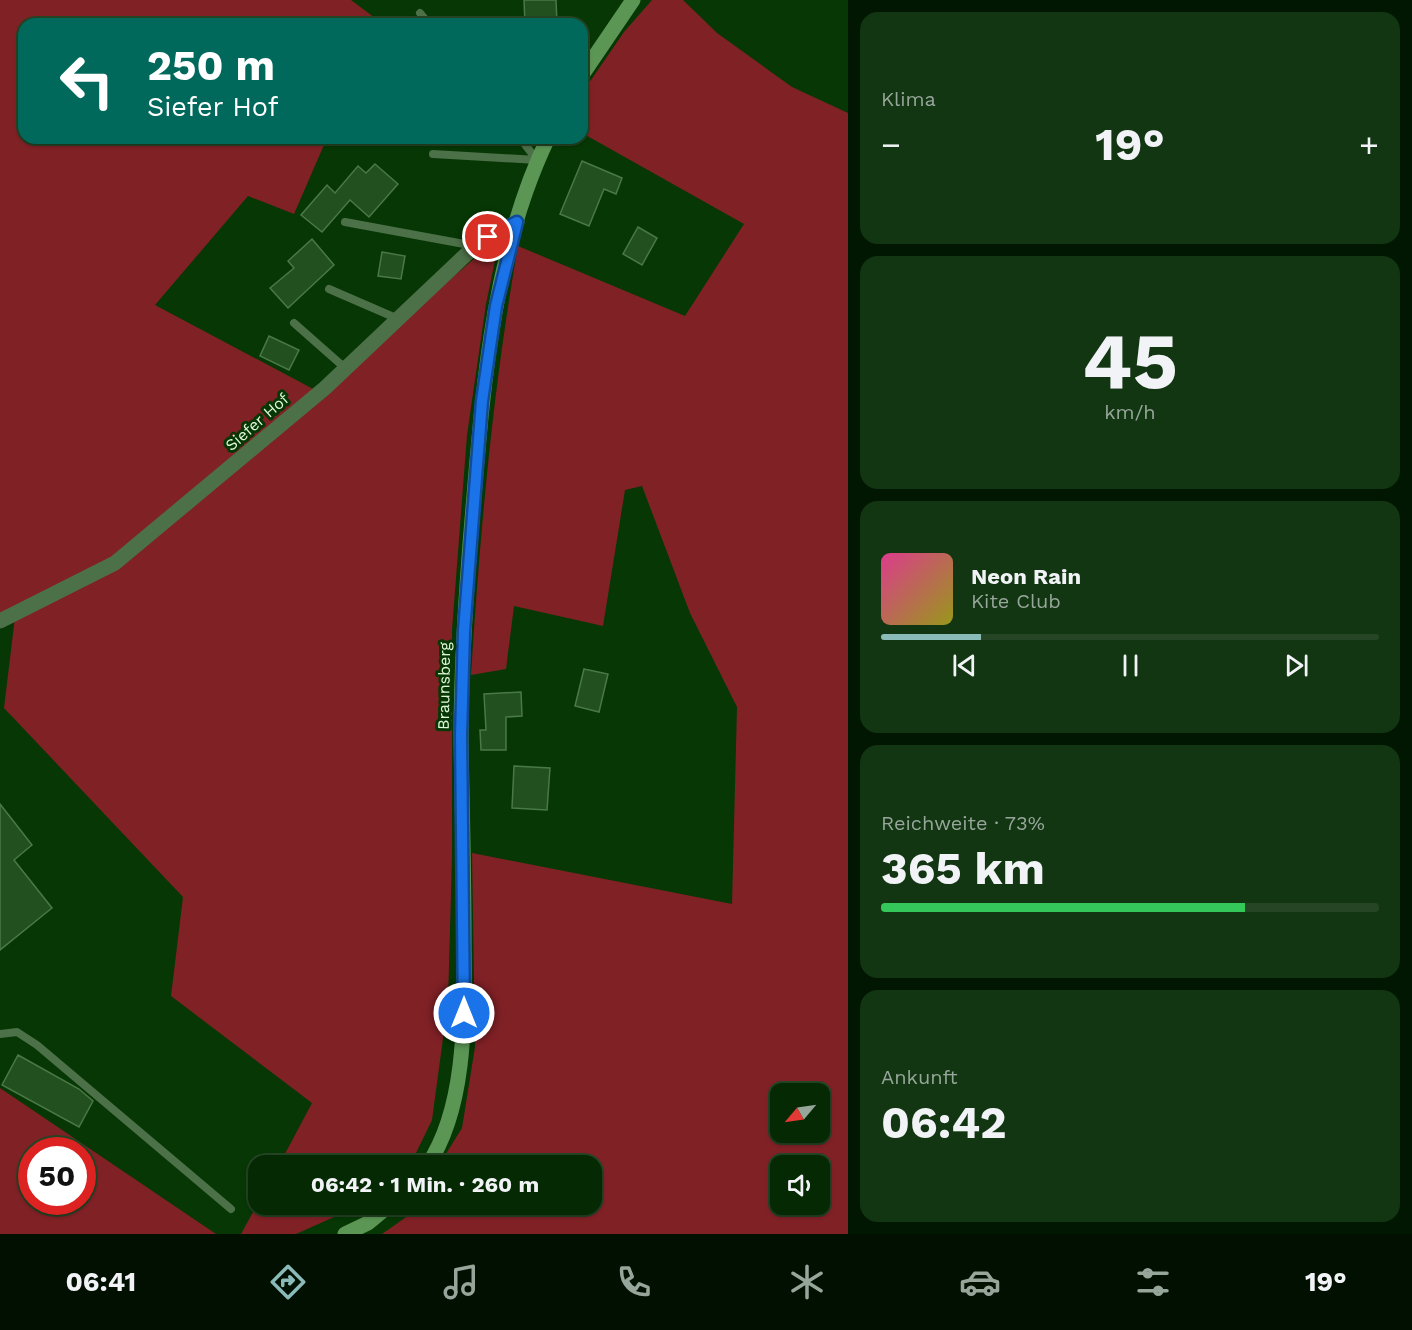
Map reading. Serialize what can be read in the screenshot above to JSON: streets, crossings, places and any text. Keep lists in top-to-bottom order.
{
  "streets": {
    "main road": ["Braunsberg"],
    "street": ["Siefer Hof"]
  },
  "crossings": [
    ["Siefer Hof", "Braunsberg"]
  ],
  "north": "bottom left",
  "page": {
    "tile": [
      "Klima",
      ["45", "km/h"],
      ["Reichweite · 73%", "365 km"],
      ["Ankunft", "06:42"]
    ],
    "turn": ["250 m", "Siefer Hof"],
    "heat": ["−", "19°", "+"],
    "song": ["Neon Rain", "Kite Club"],
    "limit": "50",
    "trip": "06:42 · 1 Min. · 260 m",
    "tabs": ["06:41", "19°"]
  }
}
